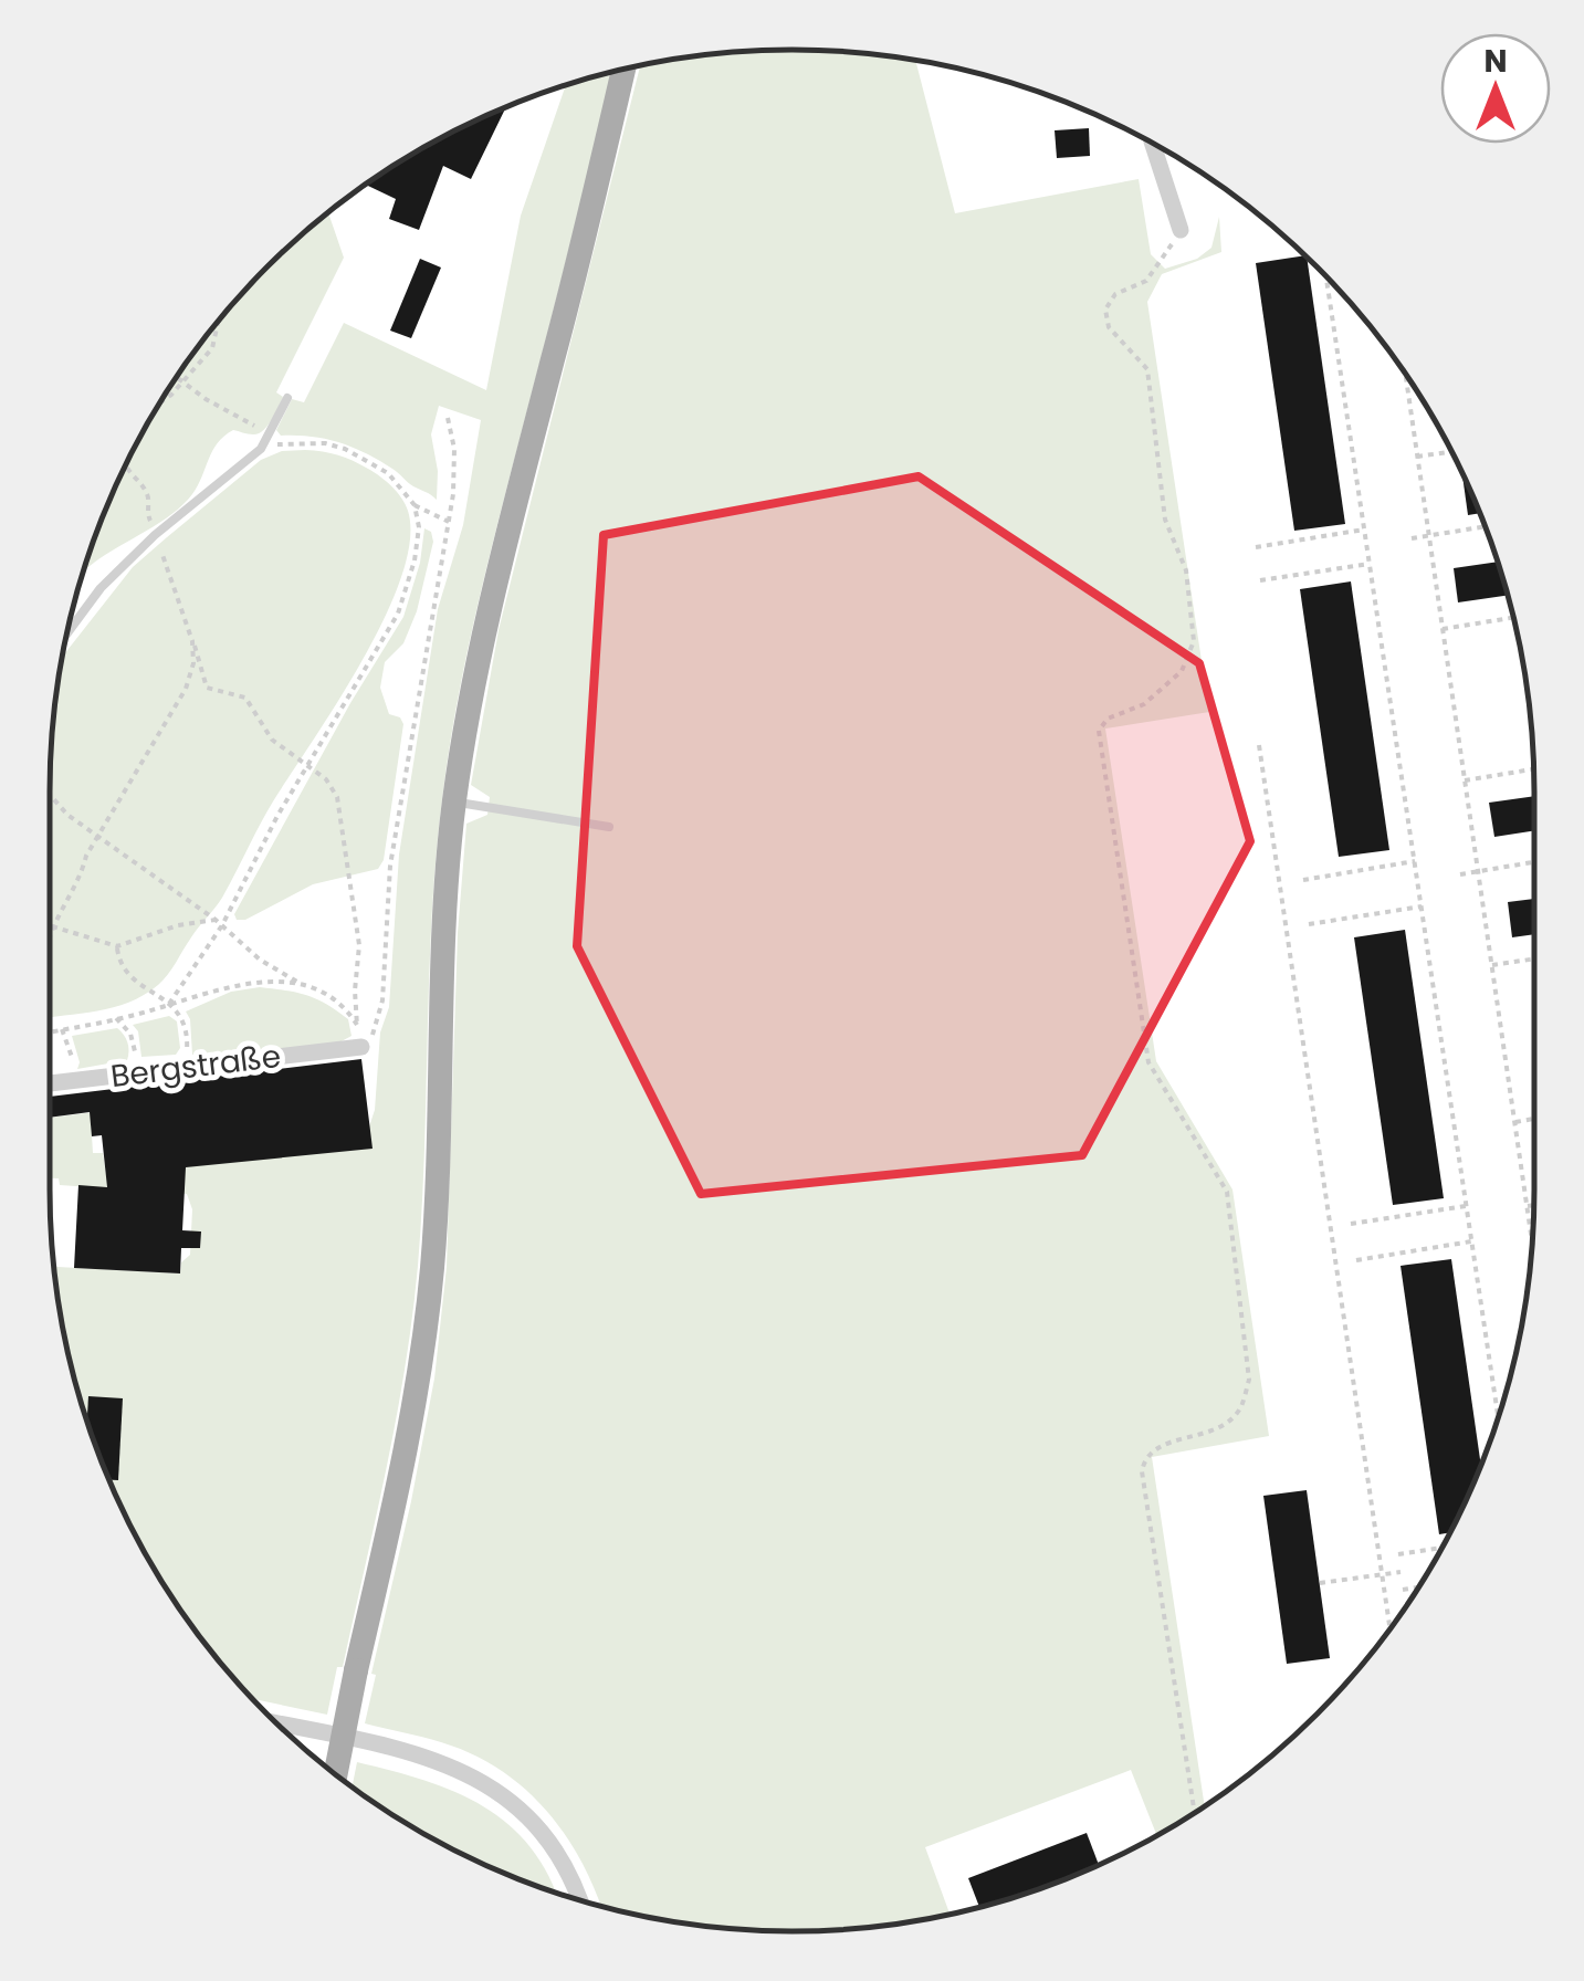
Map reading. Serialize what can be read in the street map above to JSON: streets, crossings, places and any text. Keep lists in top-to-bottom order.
{
  "streets": {
    "street": ["Bergstraße"]
  },
  "north": "top"
}
